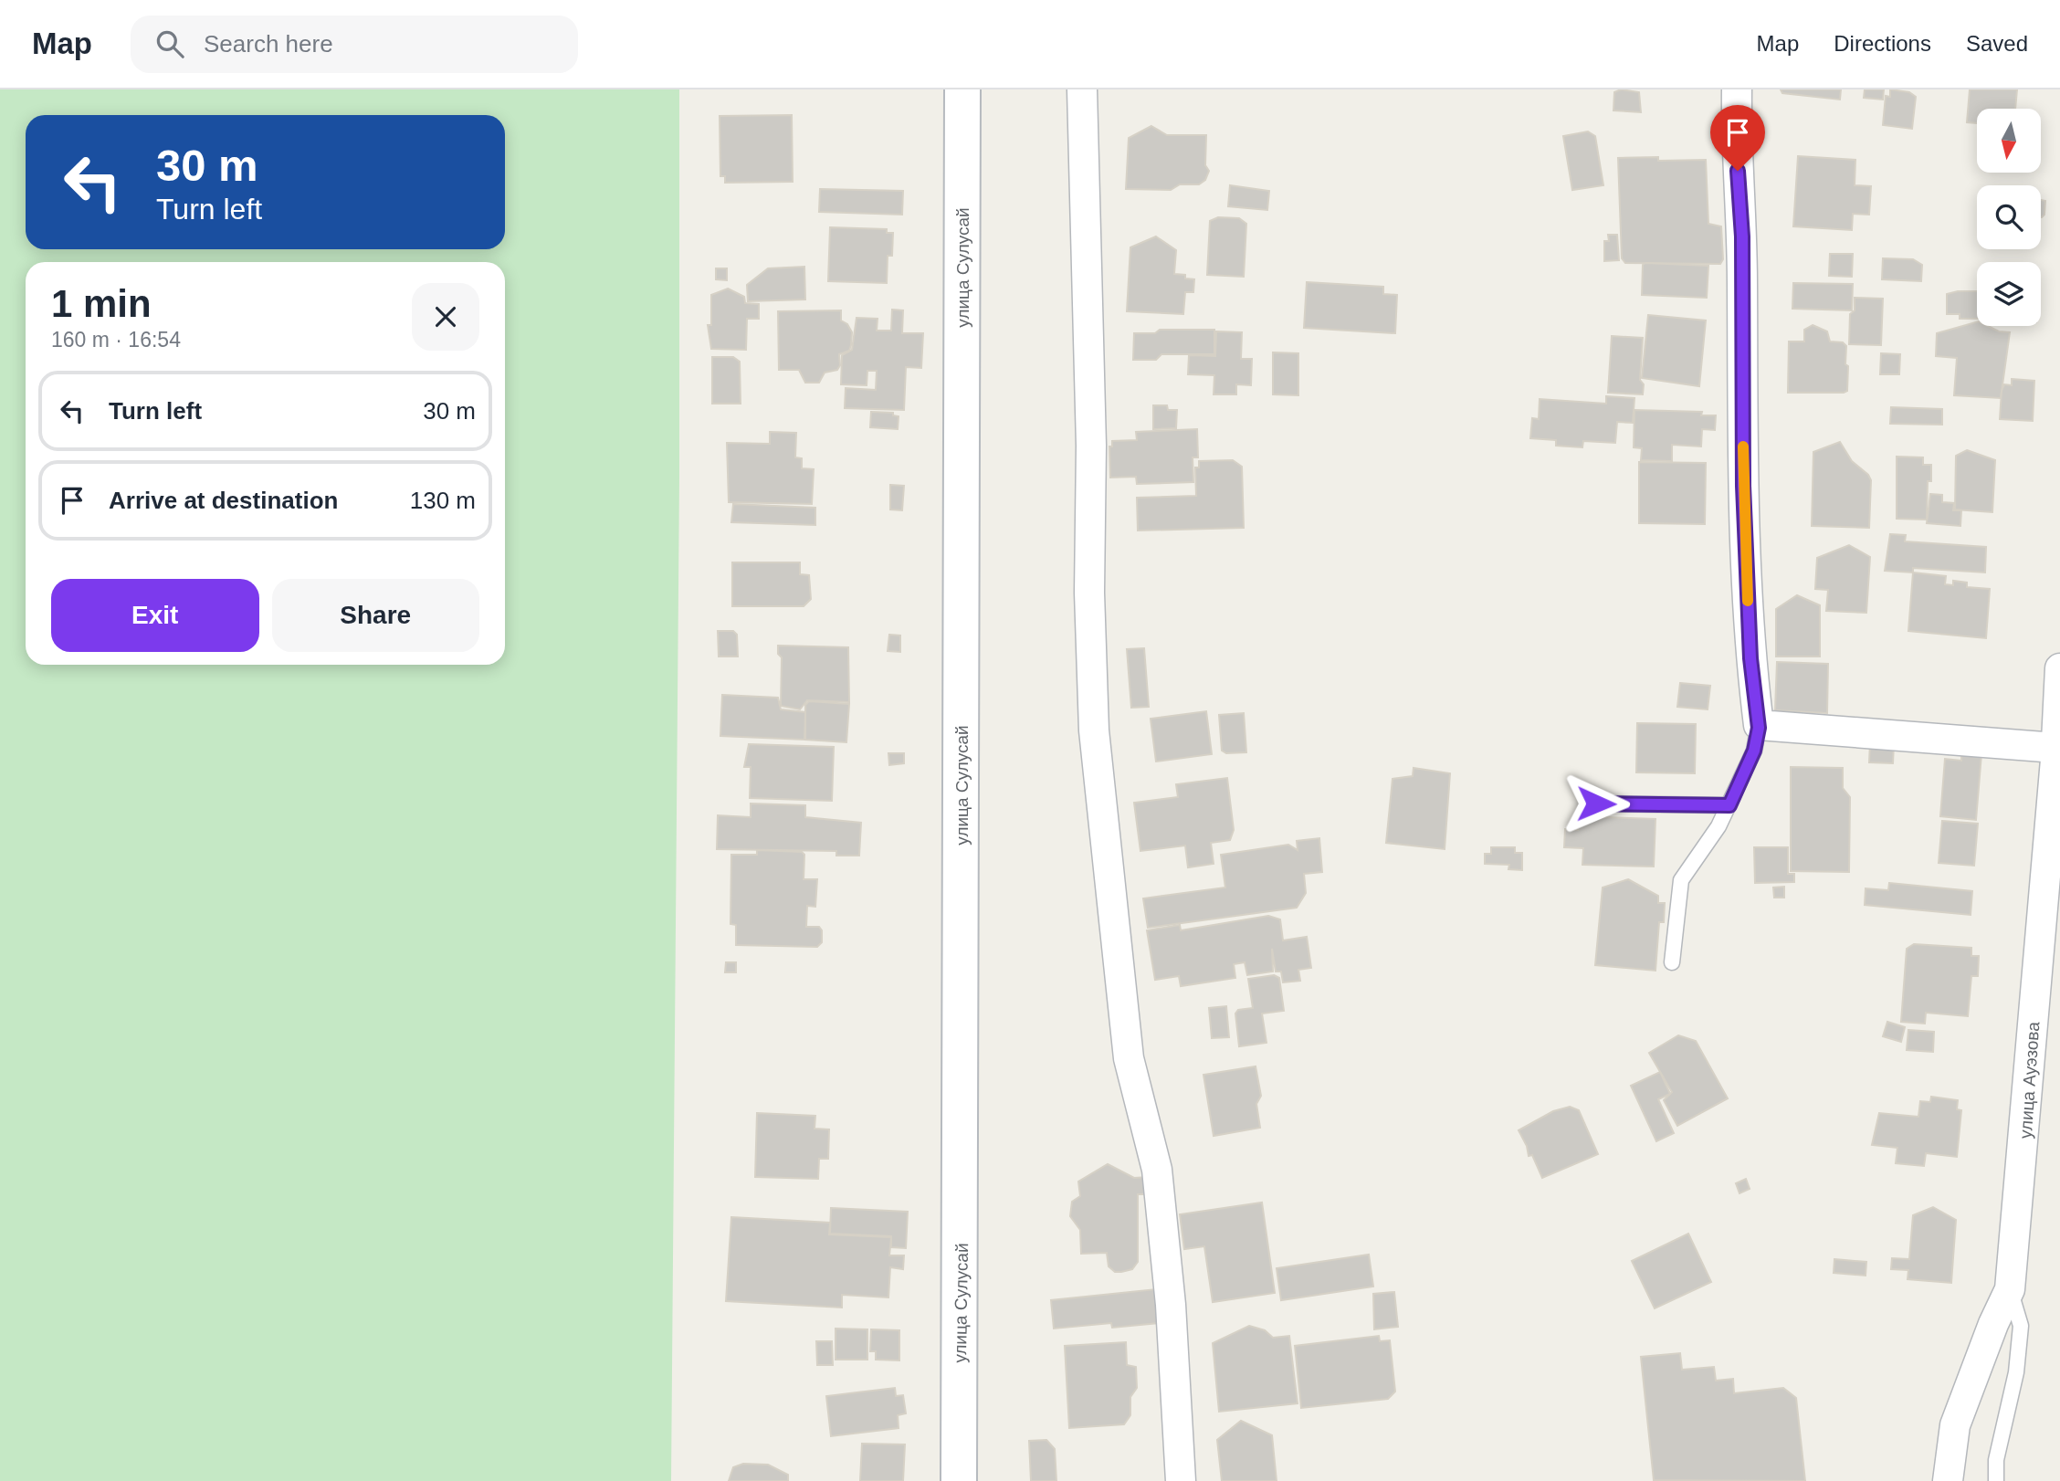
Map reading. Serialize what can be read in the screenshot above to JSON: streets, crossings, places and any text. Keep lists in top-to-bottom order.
{
  "streets": {
    "main road": ["улица Сулусай"],
    "street": ["улица Ауэзова"]
  },
  "north": "bottom",
  "page": {
    "header": "Map",
    "search": "Search here",
    "nav": ["Map", "Directions", "Saved"],
    "turn": ["30 m", "Turn left"],
    "heading": ["1 min", "160 m · 16:54"],
    "list": [
      {
        "name": "Turn left",
        "value": "30 m"
      },
      {
        "name": "Arrive at destination",
        "value": "130 m"
      }
    ],
    "buttons": ["Exit", "Share"]
  }
}
